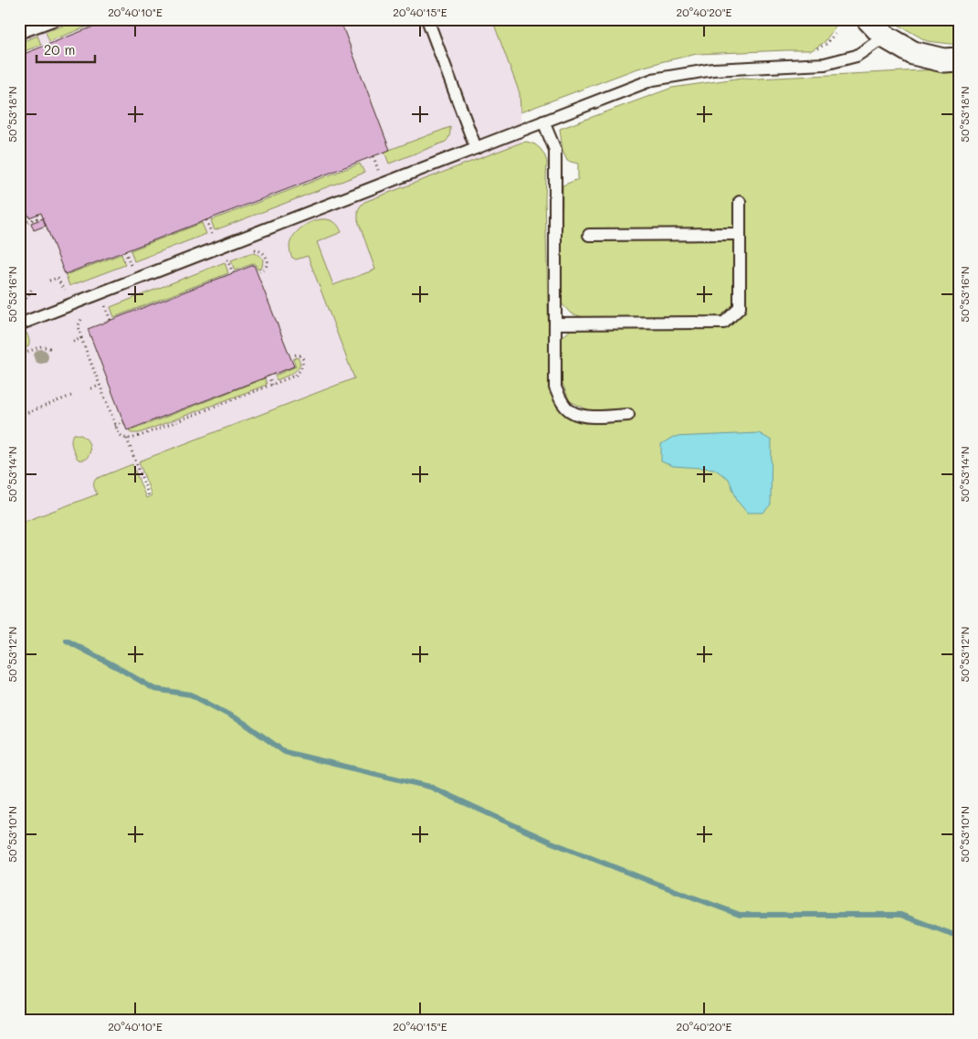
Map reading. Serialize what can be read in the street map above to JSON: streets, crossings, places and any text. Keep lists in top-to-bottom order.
{
  "scale_bar": "20 m",
  "coordinates": [
    "20°40'10\"E",
    "20°40'15\"E",
    "20°40'20\"E",
    "50°53'18\"N",
    "50°53'16\"N",
    "50°53'14\"N",
    "50°53'12\"N",
    "50°53'10\"N"
  ]
}
